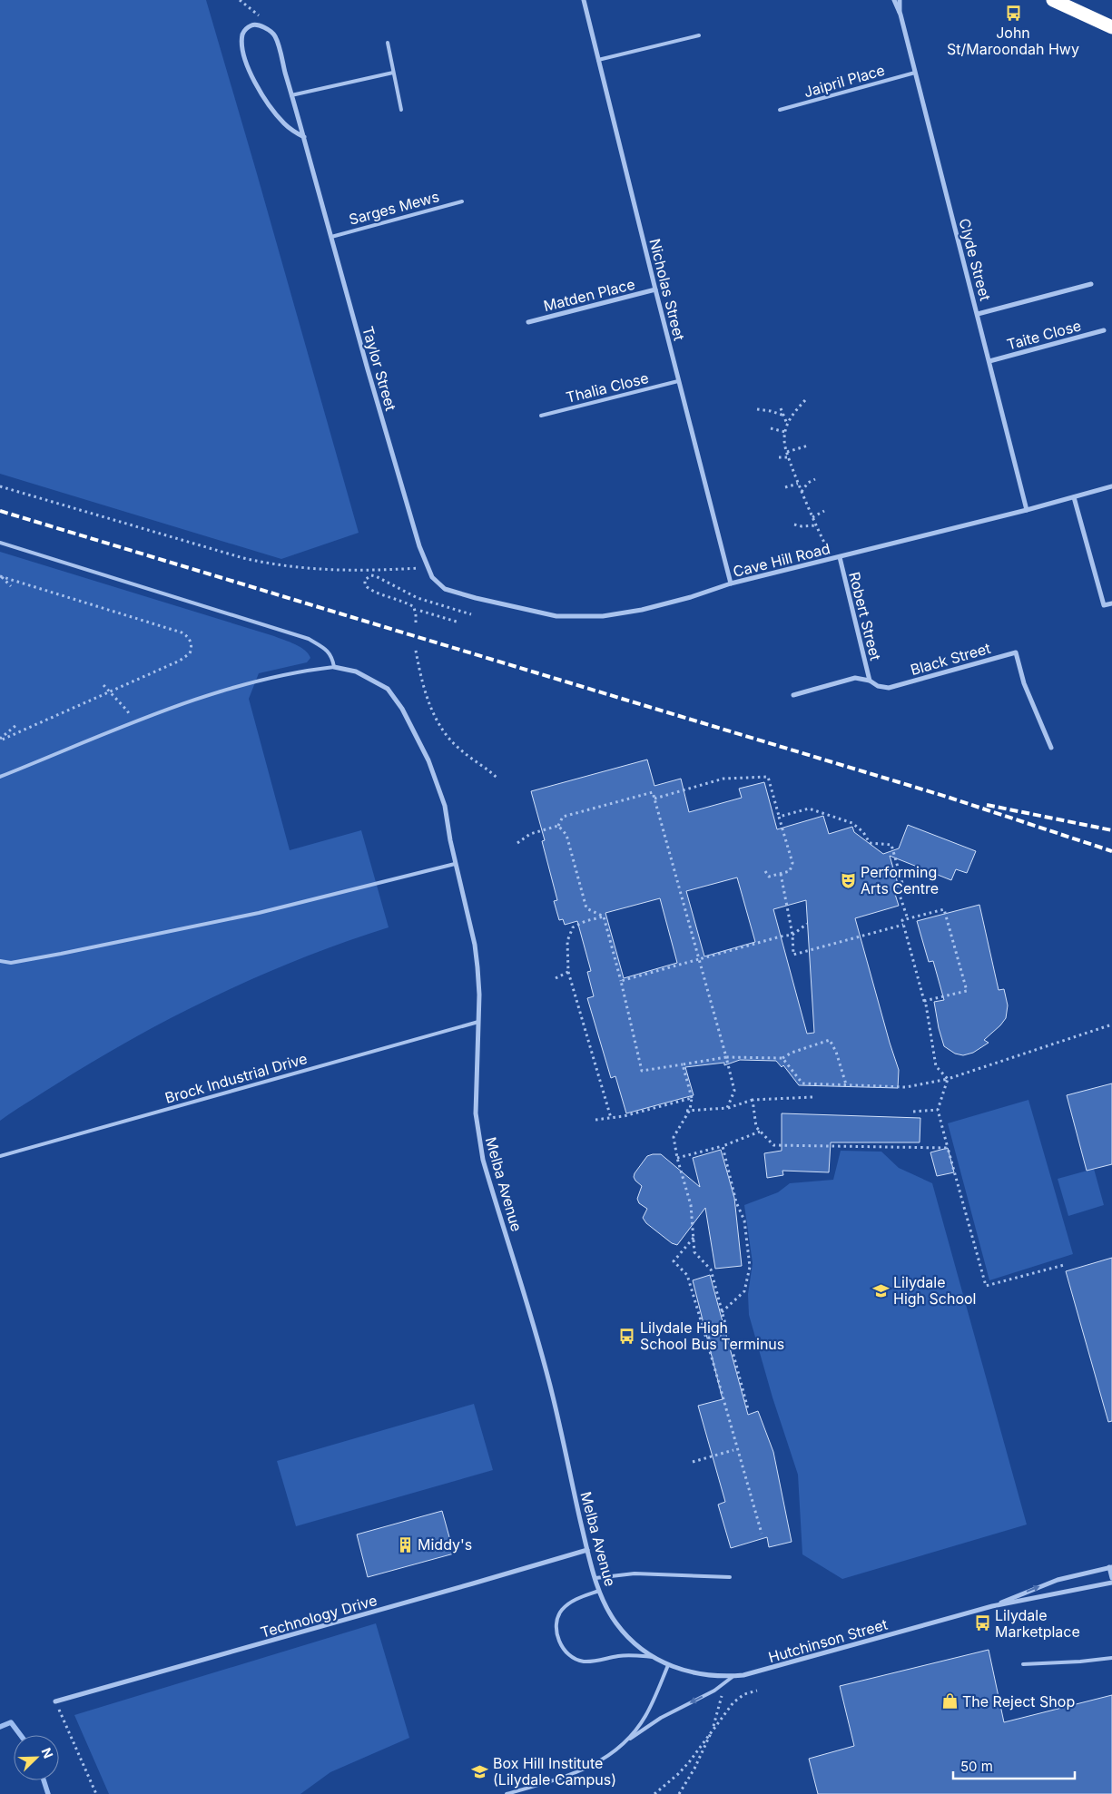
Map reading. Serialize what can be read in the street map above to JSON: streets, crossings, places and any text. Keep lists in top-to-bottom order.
{
  "streets": {
    "street": [
      "Clyde Street",
      "Nicholas Street",
      "Matden Place",
      "Taite Close",
      "Taylor Street",
      "Cave Hill Road",
      "Robert Street",
      "Black Street",
      "Melba Avenue",
      "Technology Drive",
      "Hutchinson Street"
    ],
    "lane": [
      "Jaipril Place",
      "Sarges Mews",
      "Thalia Close",
      "Brock Industrial Drive"
    ]
  },
  "crossings": [
    ["Jaipril Place", "Clyde Street"],
    ["Sarges Mews", "Taylor Street"],
    ["Clyde Street", "Taite Close"],
    ["Clyde Street", "Cave Hill Road"],
    ["Nicholas Street", "Matden Place"],
    ["Nicholas Street", "Thalia Close"],
    ["Nicholas Street", "Cave Hill Road"],
    ["Taylor Street", "Cave Hill Road"],
    ["Cave Hill Road", "Robert Street"],
    ["Robert Street", "Black Street"],
    ["Brock Industrial Drive", "Melba Avenue"],
    ["Melba Avenue", "Technology Drive"],
    ["Melba Avenue", "Hutchinson Street"]
  ],
  "places": {
    "bus stop": ["John St/Maroondah Hwy", "Lilydale High School Bus Terminus", "Lilydale Marketplace"],
    "theatre": ["Performing Arts Centre"],
    "school or university": ["Lilydale High School", "Box Hill Institute (Lilydale Campus)"],
    "building": ["Middy's"],
    "shop": ["The Reject Shop"]
  },
  "scale_bar": "50 m",
  "north": "top right"
}
